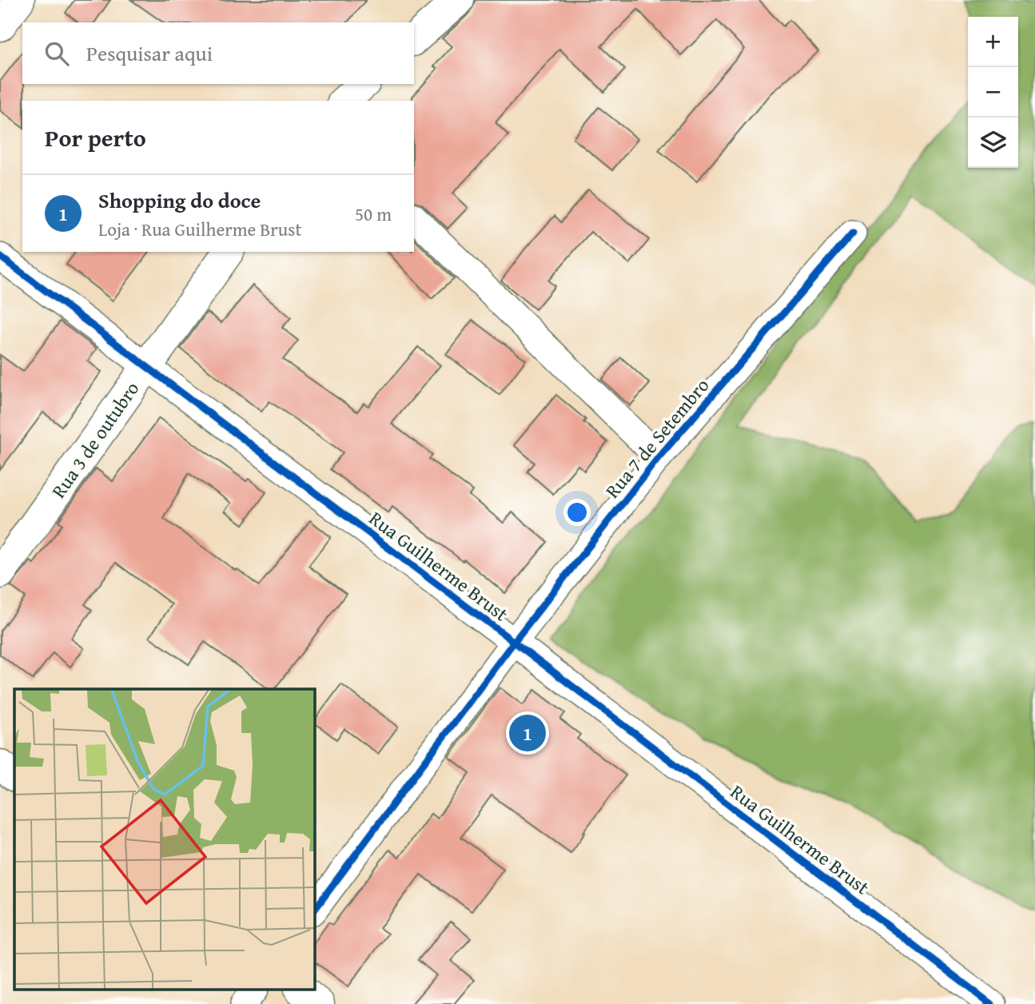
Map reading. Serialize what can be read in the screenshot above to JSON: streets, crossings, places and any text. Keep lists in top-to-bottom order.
{
  "streets": {
    "main road": ["Rua 3 de outubro"],
    "street": ["Rua 7 de Setembro", "Rua Guilherme Brust"]
  },
  "crossings": [
    ["Rua 7 de Setembro", "Rua Guilherme Brust"],
    ["Rua 3 de outubro", "Rua Guilherme Brust"]
  ],
  "page": {
    "map_buttons": ["+", "−"],
    "search": "Pesquisar aqui",
    "heading": "Por perto",
    "list": [
      {
        "mark": "1",
        "name": "Shopping do doce",
        "note": "Loja · Rua Guilherme Brust",
        "value": "50 m"
      }
    ],
    "pins": "1"
  }
}
